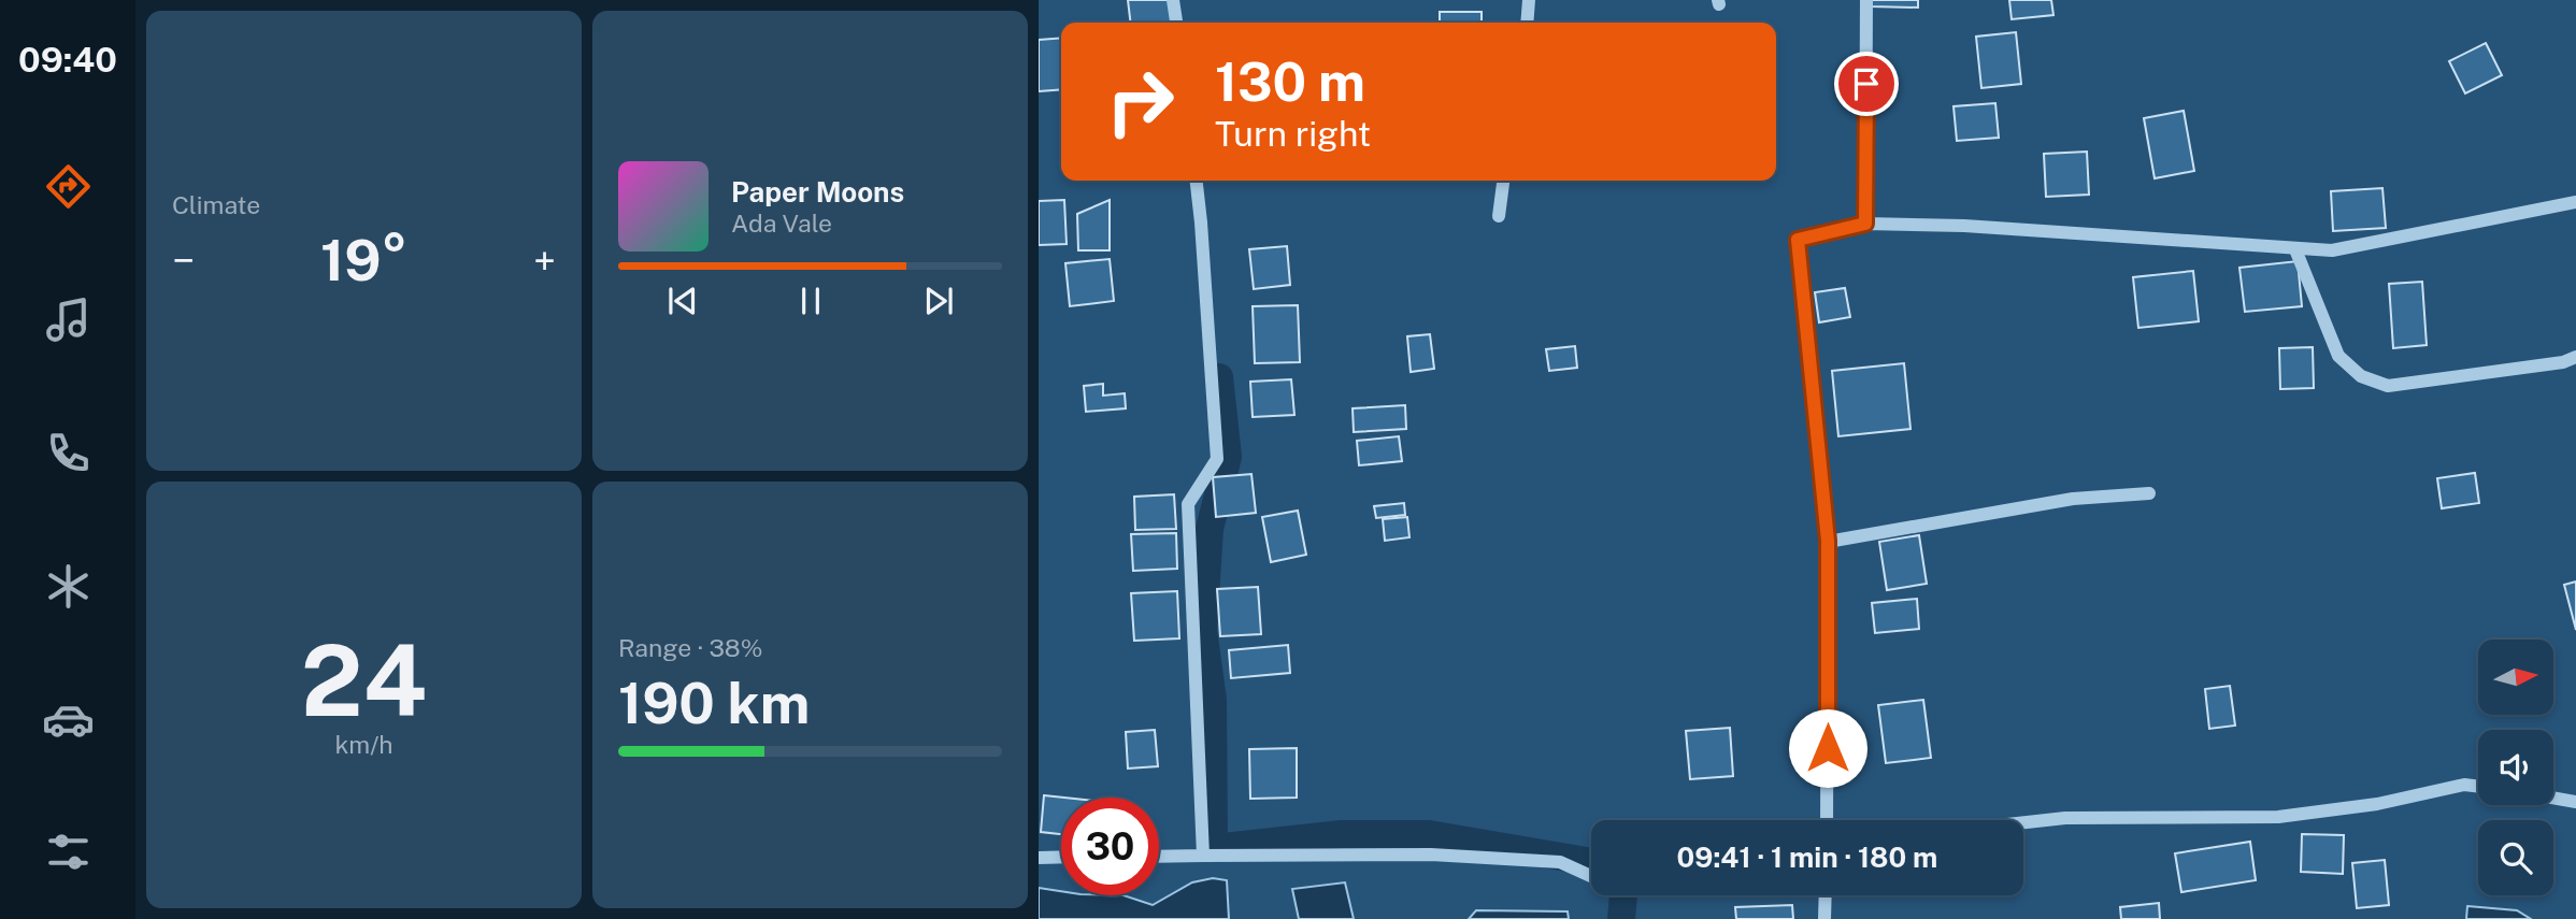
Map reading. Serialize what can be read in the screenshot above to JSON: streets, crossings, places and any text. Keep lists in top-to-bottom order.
{
  "north": "right",
  "page": {
    "tabs": "09:40",
    "tile": [
      "Climate",
      ["24", "km/h"],
      ["Range · 38%", "190 km"]
    ],
    "turn": ["130 m", "Turn right"],
    "song": ["Paper Moons", "Ada Vale"],
    "heat": ["−", "19°", "+"],
    "limit": "30",
    "trip": "09:41 · 1 min · 180 m"
  }
}
